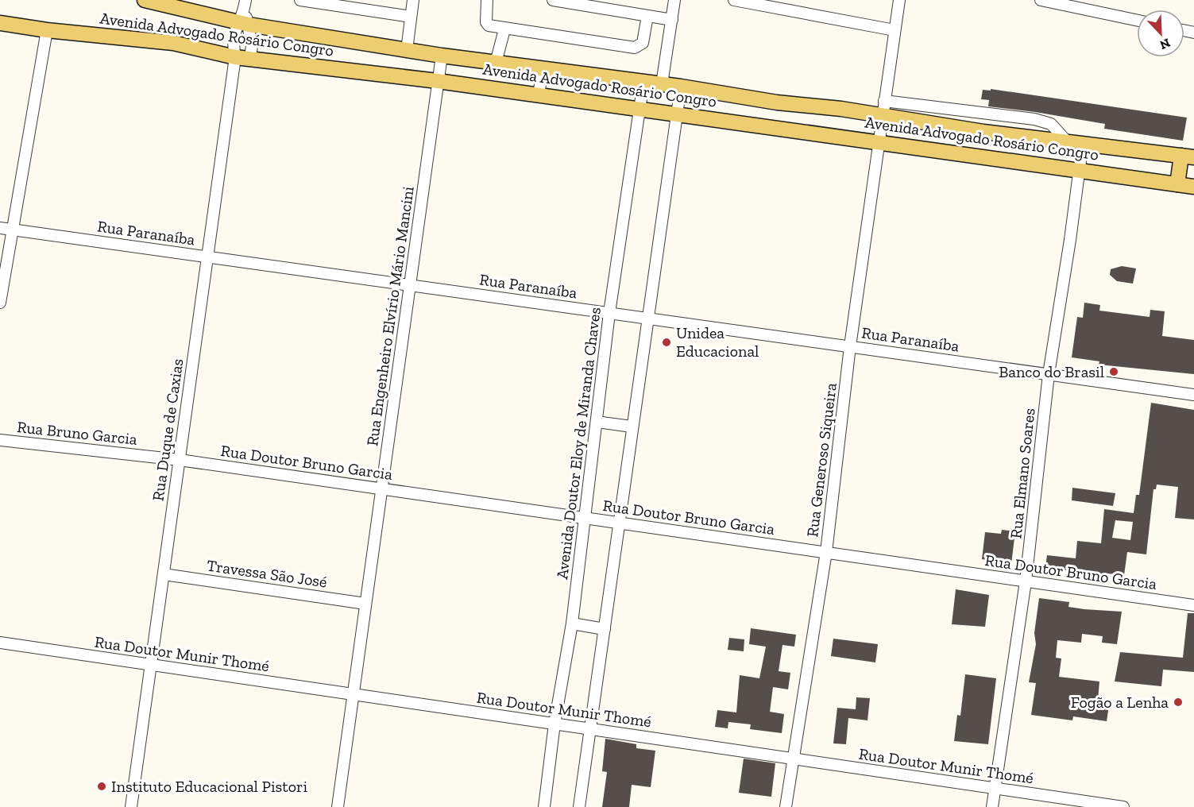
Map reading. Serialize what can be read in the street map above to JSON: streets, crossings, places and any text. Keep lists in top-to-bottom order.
{
  "streets": {
    "main road": ["Avenida Advogado Rosário Congro"],
    "street": [
      "Rua Paranaíba",
      "Rua Engenheiro Elvírio Mário Mancini",
      "Rua Duque de Caxias",
      "Rua Bruno Garcia",
      "Avenida Doutor Eloy de Miranda Chaves",
      "Rua Generoso Siqueira",
      "Rua Doutor Bruno Garcia",
      "Rua Elmano Soares",
      "Travessa São José",
      "Rua Doutor Munir Thomé"
    ]
  },
  "crossings": [
    ["Avenida Advogado Rosário Congro", "Rua Engenheiro Elvírio Mário Mancini"],
    ["Avenida Advogado Rosário Congro", "Rua Duque de Caxias"],
    ["Avenida Advogado Rosário Congro", "Avenida Doutor Eloy de Miranda Chaves"],
    ["Avenida Advogado Rosário Congro", "Rua Generoso Siqueira"],
    ["Avenida Advogado Rosário Congro", "Rua Elmano Soares"],
    ["Rua Paranaíba", "Rua Engenheiro Elvírio Mário Mancini"],
    ["Rua Paranaíba", "Rua Duque de Caxias"],
    ["Rua Paranaíba", "Avenida Doutor Eloy de Miranda Chaves"],
    ["Rua Paranaíba", "Rua Generoso Siqueira"],
    ["Rua Paranaíba", "Rua Elmano Soares"],
    ["Rua Engenheiro Elvírio Mário Mancini", "Rua Doutor Bruno Garcia"],
    ["Rua Engenheiro Elvírio Mário Mancini", "Travessa São José"],
    ["Rua Engenheiro Elvírio Mário Mancini", "Rua Doutor Munir Thomé"],
    ["Rua Duque de Caxias", "Rua Bruno Garcia"],
    ["Rua Duque de Caxias", "Rua Doutor Bruno Garcia"],
    ["Rua Duque de Caxias", "Travessa São José"],
    ["Rua Duque de Caxias", "Rua Doutor Munir Thomé"],
    ["Rua Bruno Garcia", "Rua Doutor Bruno Garcia"],
    ["Avenida Doutor Eloy de Miranda Chaves", "Rua Doutor Bruno Garcia"],
    ["Avenida Doutor Eloy de Miranda Chaves", "Rua Doutor Munir Thomé"],
    ["Rua Generoso Siqueira", "Rua Doutor Bruno Garcia"],
    ["Rua Generoso Siqueira", "Rua Doutor Munir Thomé"],
    ["Rua Doutor Bruno Garcia", "Rua Elmano Soares"],
    ["Rua Elmano Soares", "Rua Doutor Munir Thomé"]
  ],
  "places": [
    "Unidea Educacional",
    "Banco do Brasil",
    "Fogão a Lenha",
    "Instituto Educacional Pistori"
  ],
  "north": "bottom right"
}
